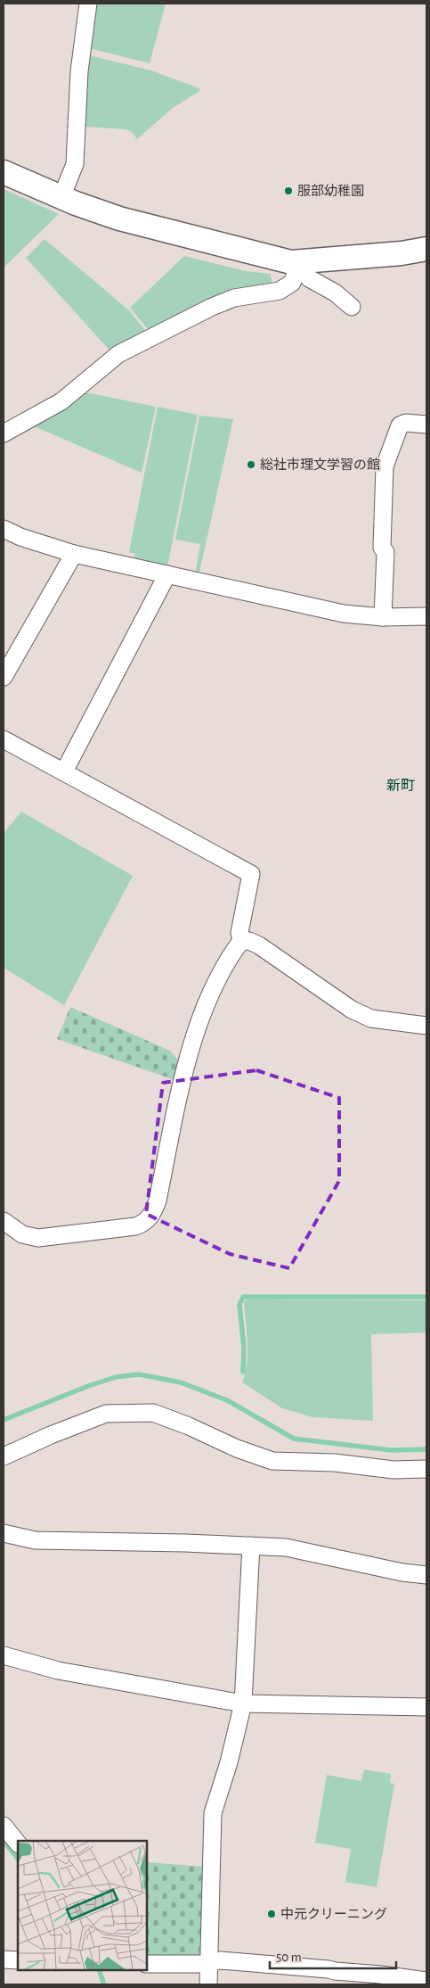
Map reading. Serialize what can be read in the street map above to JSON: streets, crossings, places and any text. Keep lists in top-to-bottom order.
{
  "districts": ["新町"],
  "places": ["服部幼稚園", "総社市理文学習の館", "中元クリーニング"],
  "scale_bar": "50 m"
}
